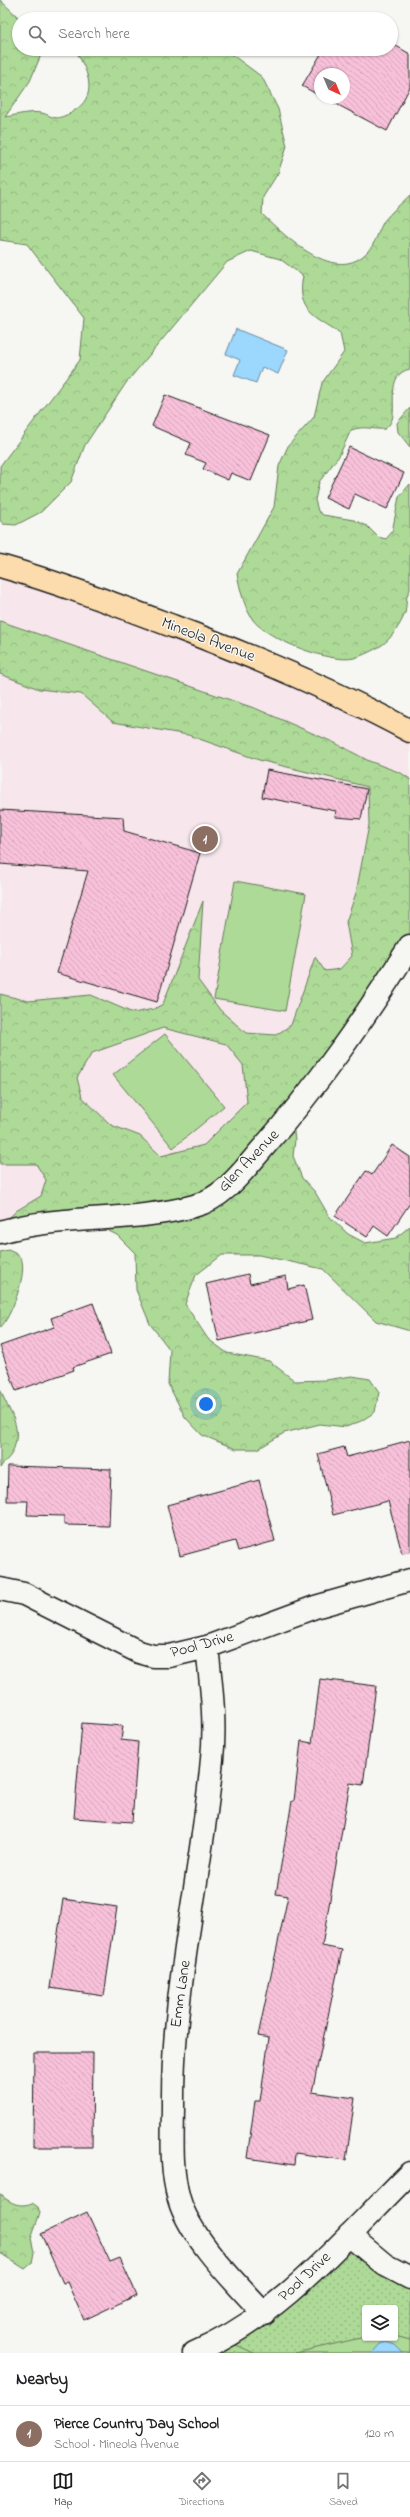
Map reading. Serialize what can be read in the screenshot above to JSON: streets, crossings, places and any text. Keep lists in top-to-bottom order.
{
  "streets": {
    "main road": ["Mineola Avenue"],
    "street": ["Glen Avenue", "Pool Drive", "Emm Lane"]
  },
  "crossings": [
    ["Pool Drive", "Emm Lane"]
  ],
  "north": "bottom right",
  "page": {
    "search": "Search here",
    "pins": "1",
    "heading": "Nearby",
    "list": [
      {
        "mark": "1",
        "name": "Pierce Country Day School",
        "note": "School · Mineola Avenue",
        "value": "120 m"
      }
    ],
    "nav": ["Map", "Directions", "Saved"]
  }
}
